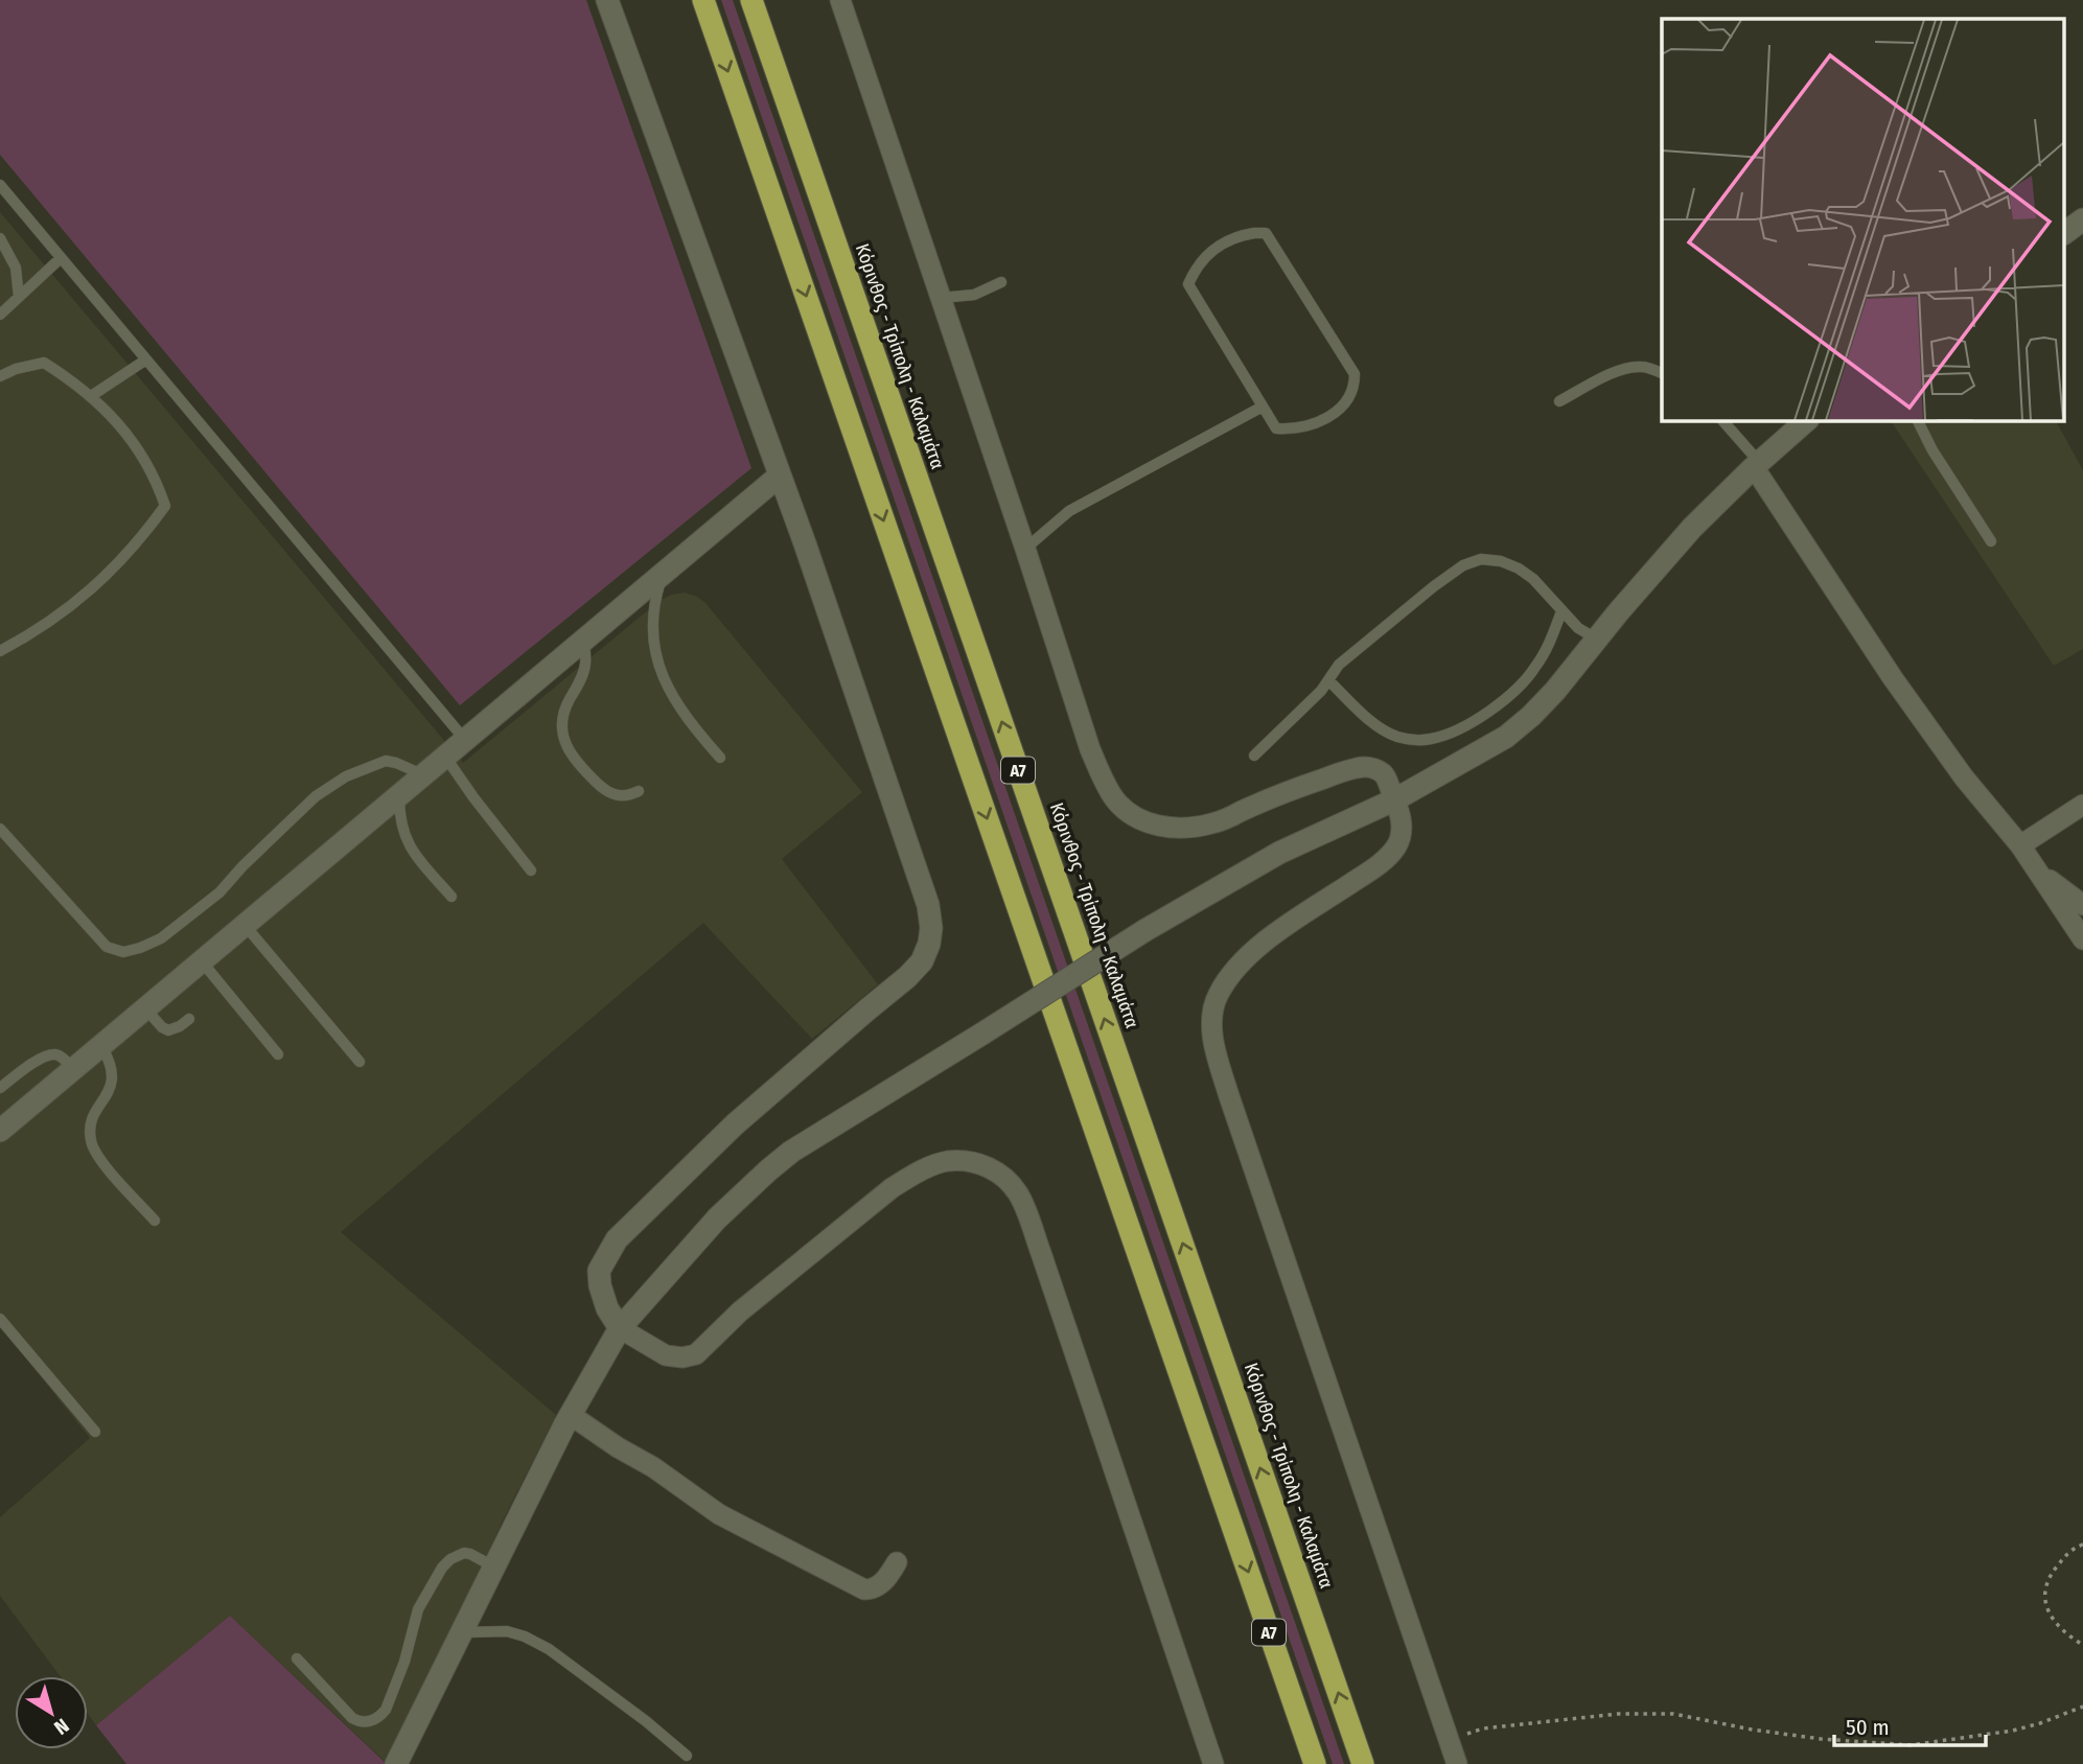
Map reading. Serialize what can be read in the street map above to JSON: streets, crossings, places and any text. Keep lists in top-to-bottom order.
{
  "streets": {
    "highway": ["Κόρινθος - Τρίπολη - Καλαμάτα", "Α7"]
  },
  "scale_bar": "50 m",
  "north": "bottom right"
}
